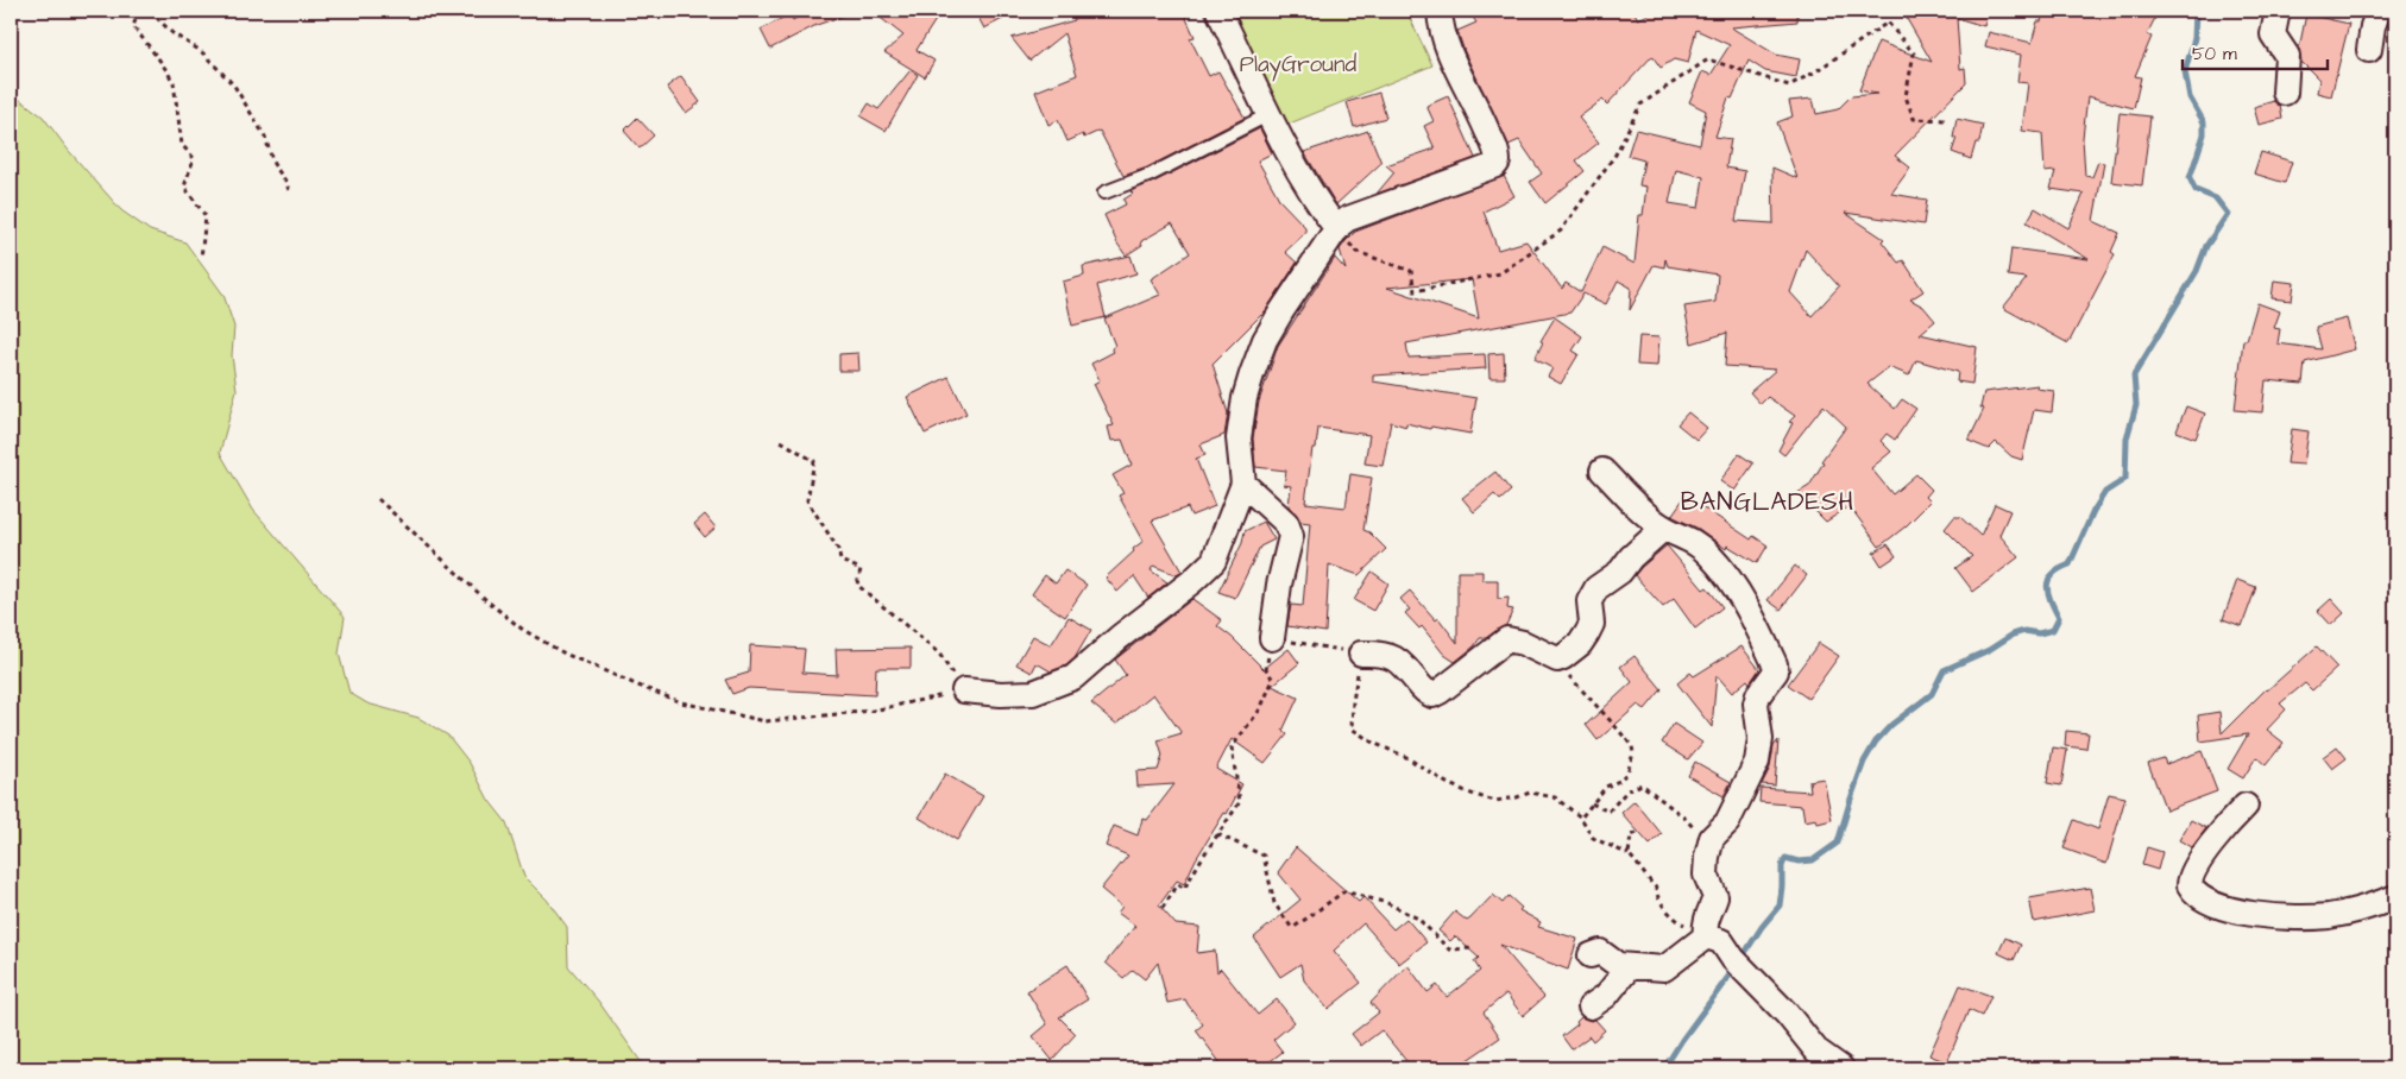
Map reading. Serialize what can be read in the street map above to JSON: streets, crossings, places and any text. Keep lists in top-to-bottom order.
{
  "districts": ["BANGLADESH"],
  "parks": ["PlayGround"],
  "scale_bar": "50 m"
}
